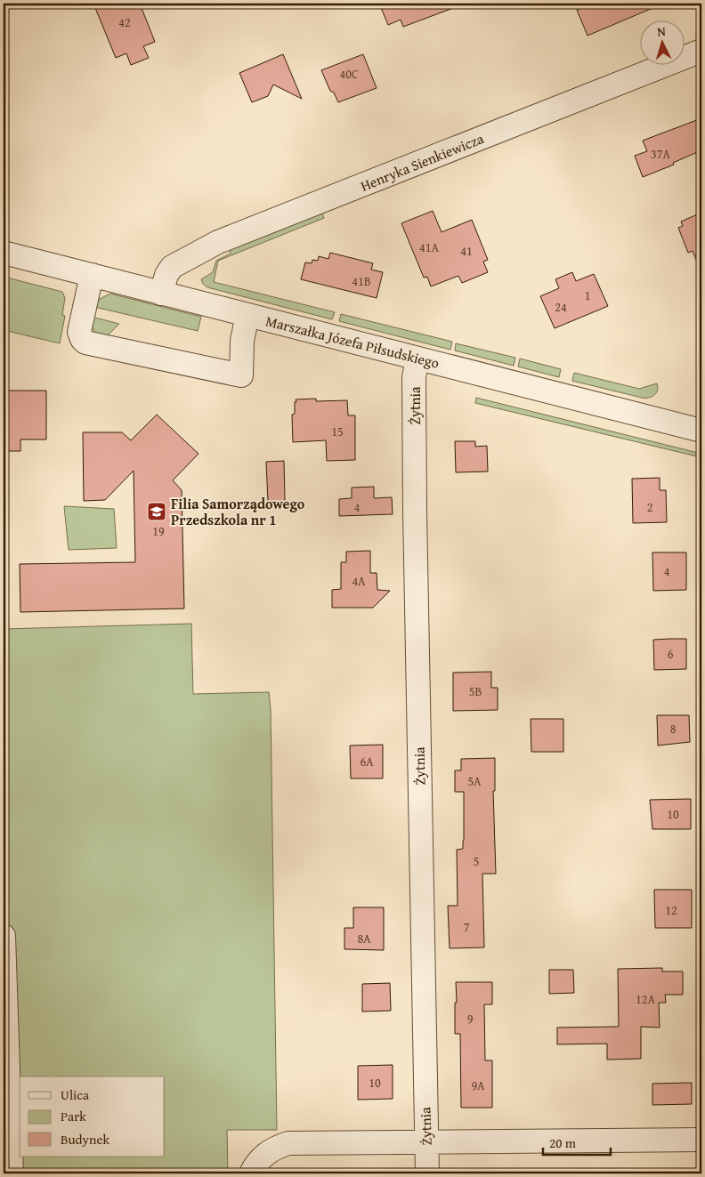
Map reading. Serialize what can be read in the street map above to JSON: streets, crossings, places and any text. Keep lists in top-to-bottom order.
{
  "streets": {
    "street": ["Henryka Sienkiewicza", "Marszałka Józefa Piłsudskiego", "Żytnia"]
  },
  "crossings": [
    ["Henryka Sienkiewicza", "Marszałka Józefa Piłsudskiego"],
    ["Marszałka Józefa Piłsudskiego", "Żytnia"]
  ],
  "places": {
    "school or university": ["Filia Samorządowego Przedszkola nr 1"]
  },
  "house_numbers": [
    "42",
    "40C",
    "37A",
    "41A",
    "41",
    "41B",
    "1",
    "24",
    "15",
    "4",
    "2",
    "19",
    "4",
    "4A",
    "6",
    "5B",
    "8",
    "6A",
    "5A",
    "10",
    "5",
    "12",
    "7",
    "8A",
    "12A",
    "9",
    "10",
    "9A"
  ],
  "legend": ["Ulica", "Park", "Budynek"],
  "scale_bar": "20 m",
  "north": "top"
}
